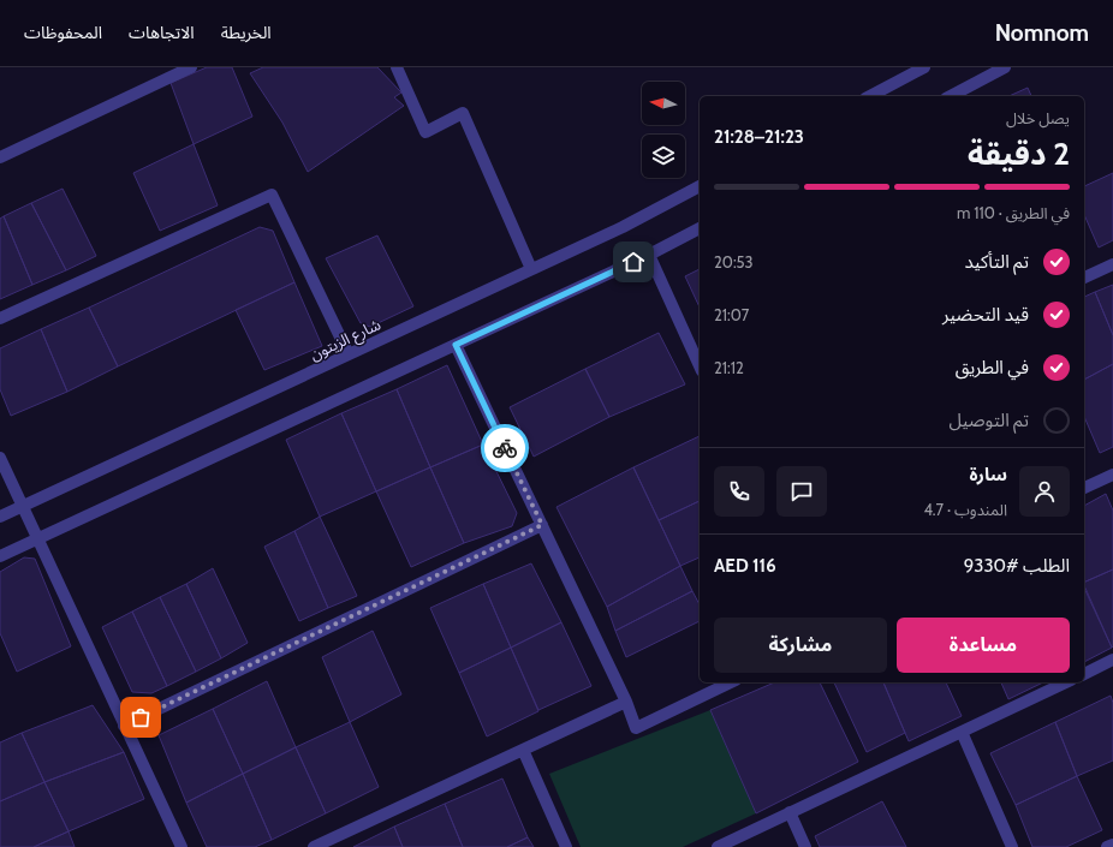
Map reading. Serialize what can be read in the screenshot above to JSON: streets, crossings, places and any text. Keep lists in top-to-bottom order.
{
  "streets": {
    "street": ["شارع الزيتون"]
  },
  "north": "left",
  "page": {
    "header": "Nomnom",
    "nav": ["الخريطة", "الاتجاهات", "المحفوظات"],
    "heading": ["2 دقيقة", "يصل خلال", "21:23–21:28"],
    "panel": [
      "سارة",
      "المندوب · 4.7",
      "الطلب #9330",
      "AED 116"
    ],
    "bar": "في الطريق · 110 m",
    "list": [
      ["تم التأكيد", "20:53"],
      ["قيد التحضير", "21:07"],
      ["في الطريق", "21:12"],
      "تم التوصيل"
    ],
    "buttons": ["مساعدة", "مشاركة"]
  }
}
